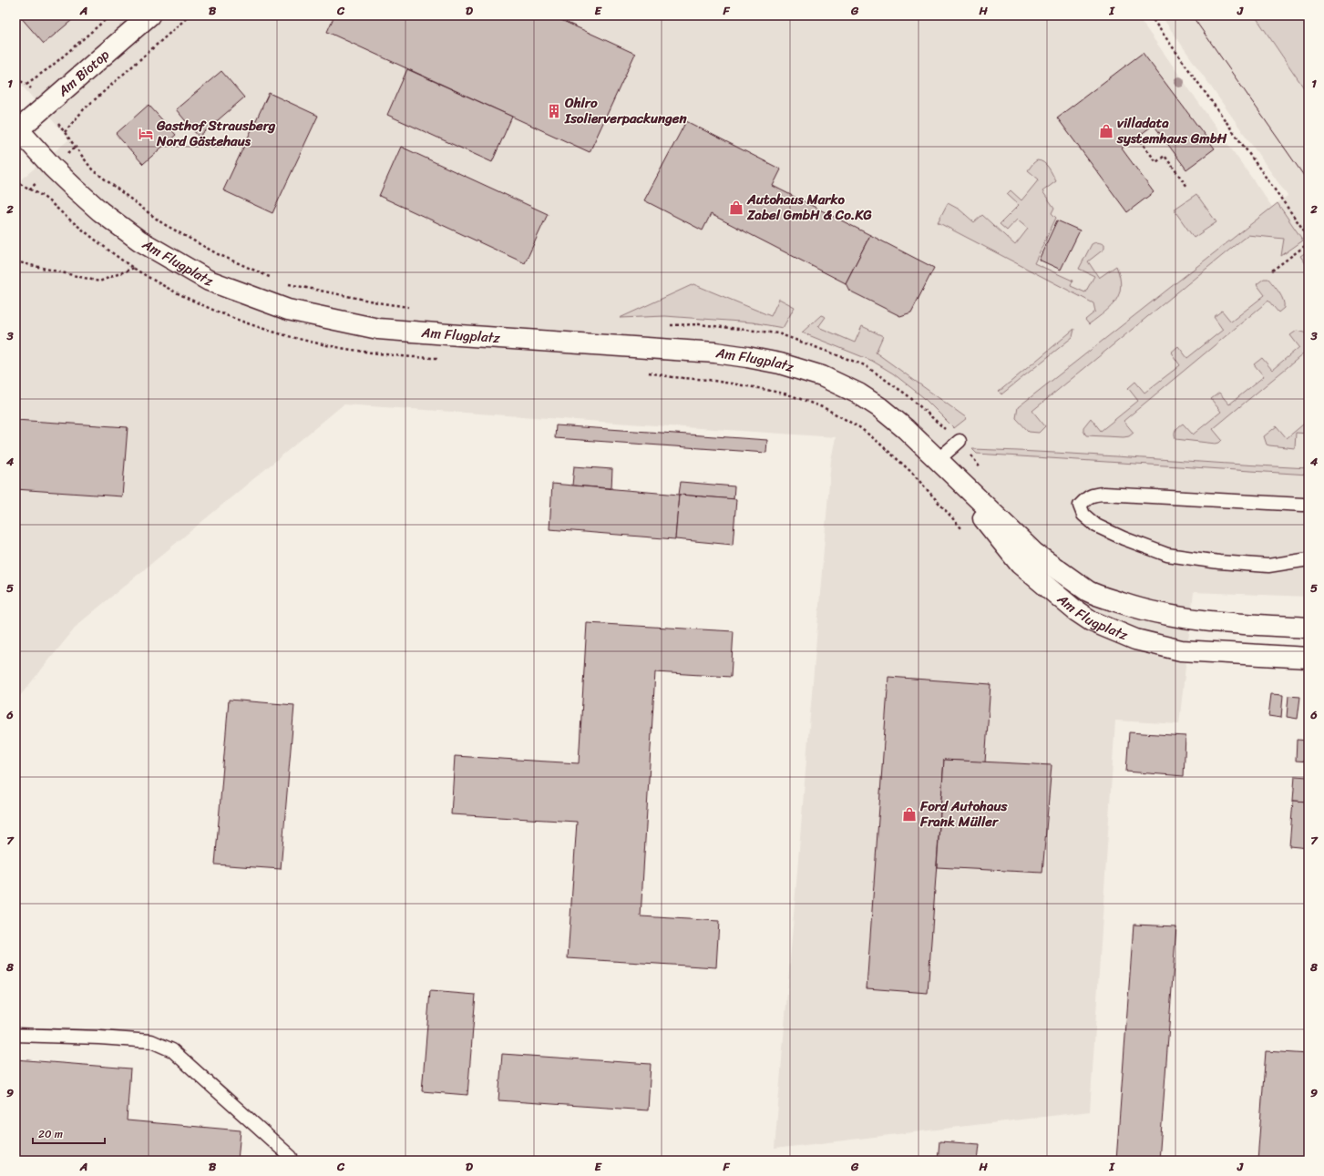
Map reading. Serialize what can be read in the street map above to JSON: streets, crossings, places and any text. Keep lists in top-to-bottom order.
{
  "streets": {
    "street": ["Am Biotop", "Am Flugplatz"]
  },
  "crossings": [
    ["Am Biotop", "Am Flugplatz"]
  ],
  "places": {
    "building": ["Ohlro Isolierverpackungen"],
    "shop": ["villadata systemhaus GmbH", "Autohaus Marko Zabel GmbH & Co.KG", "Ford Autohaus Frank Müller"],
    "hotel": ["Gasthof Strausberg Nord Gästehaus"]
  },
  "scale_bar": "20 m",
  "grid": {
    "columns": [
      "A",
      "B",
      "C",
      "D",
      "E",
      "F",
      "G",
      "H",
      "I",
      "J"
    ],
    "rows": [
      "1",
      "2",
      "3",
      "4",
      "5",
      "6",
      "7",
      "8",
      "9"
    ]
  }
}
